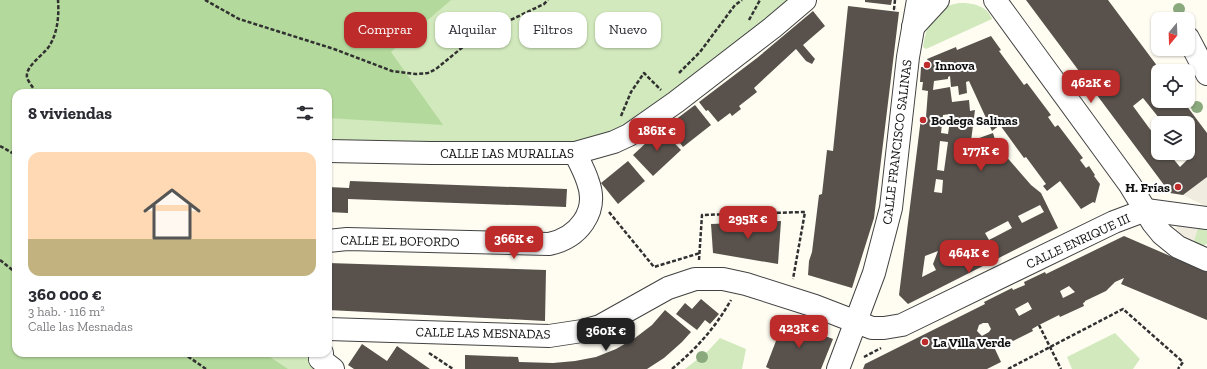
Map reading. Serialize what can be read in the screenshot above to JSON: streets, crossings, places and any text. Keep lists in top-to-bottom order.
{
  "streets": {
    "street": [
      "CALLE FRANCISCO SALINAS",
      "CALLE LAS MURALLAS",
      "CALLE EL BOFORDO",
      "CALLE ENRIQUE III",
      "CALLE LAS MESNADAS"
    ]
  },
  "crossings": [
    ["CALLE FRANCISCO SALINAS", "CALLE ENRIQUE III"],
    ["CALLE FRANCISCO SALINAS", "CALLE LAS MESNADAS"],
    ["CALLE LAS MURALLAS", "CALLE EL BOFORDO"],
    ["CALLE ENRIQUE III", "CALLE LAS MESNADAS"]
  ],
  "places": [
    "Innova",
    "Bodega Salinas",
    "H. Frías",
    "La Villa Verde"
  ],
  "north": "bottom",
  "page": {
    "chip": [
      "Comprar",
      "Alquilar",
      "Filtros",
      "Nuevo"
    ],
    "price": [
      "462K €",
      "186K €",
      "177K €",
      "295K €",
      "366K €",
      "464K €",
      "423K €",
      "360K €"
    ],
    "heading": "8 viviendas",
    "list": [
      {
        "name": "360 000 €",
        "note": "3 hab. · 116 m² · Calle las Mesnadas"
      }
    ]
  }
}
